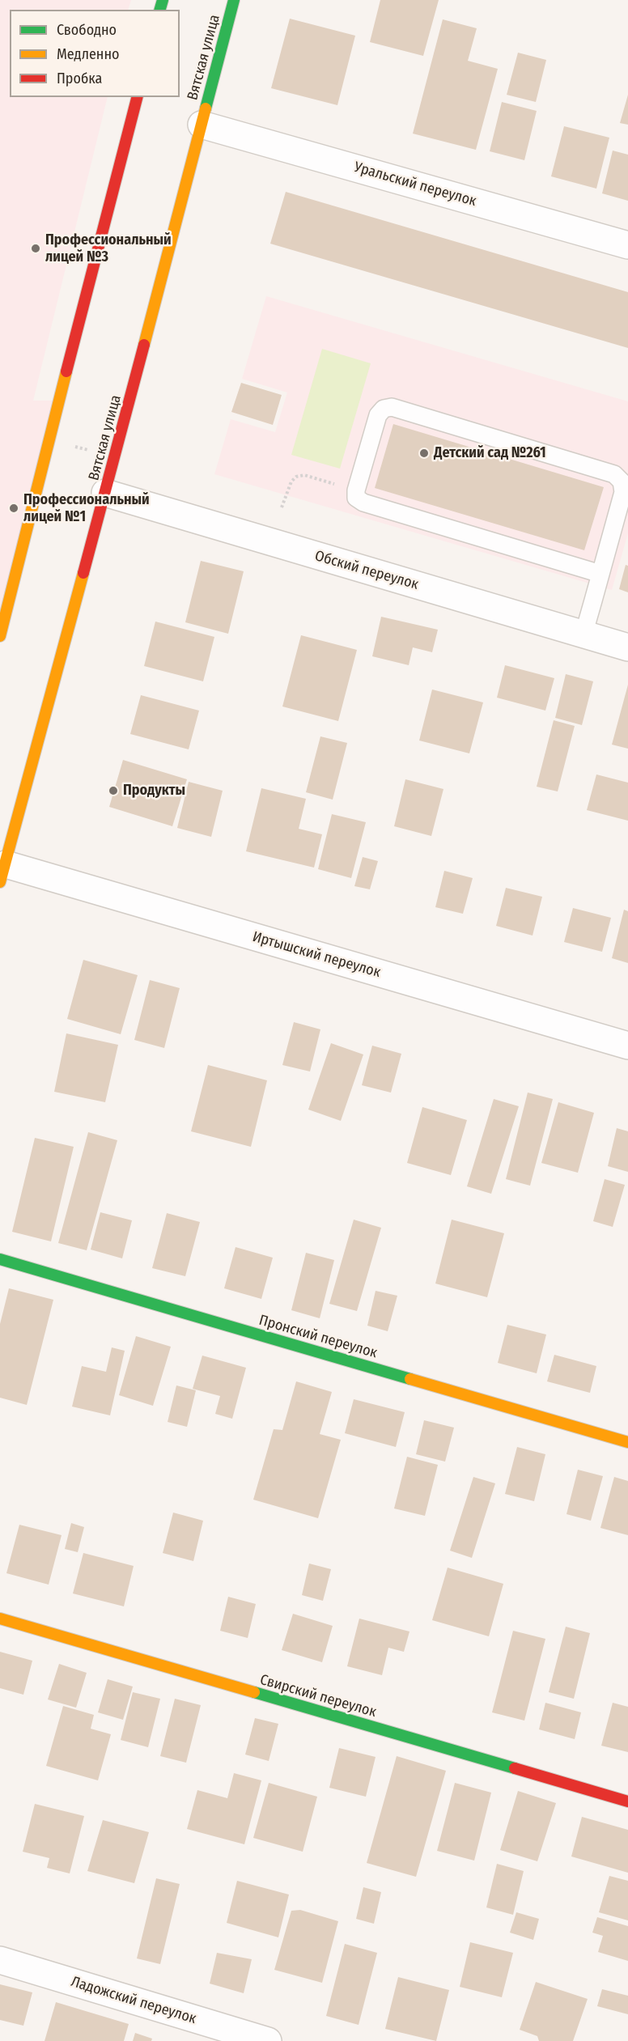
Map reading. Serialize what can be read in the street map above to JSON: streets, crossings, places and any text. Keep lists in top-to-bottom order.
{
  "streets": {
    "main road": ["Вятская улица", "Пронский переулок", "Свирский переулок"],
    "street": [
      "Уральский переулок",
      "Обский переулок",
      "Иртышский переулок",
      "Ладожский переулок"
    ]
  },
  "crossings": [
    ["Вятская улица", "Уральский переулок"],
    ["Вятская улица", "Обский переулок"],
    ["Вятская улица", "Иртышский переулок"]
  ],
  "places": [
    "Профессиональный лицей №3",
    "Детский сад №261",
    "Профессиональный лицей №1",
    "Продукты"
  ],
  "legend": ["Свободно", "Медленно", "Пробка"]
}
